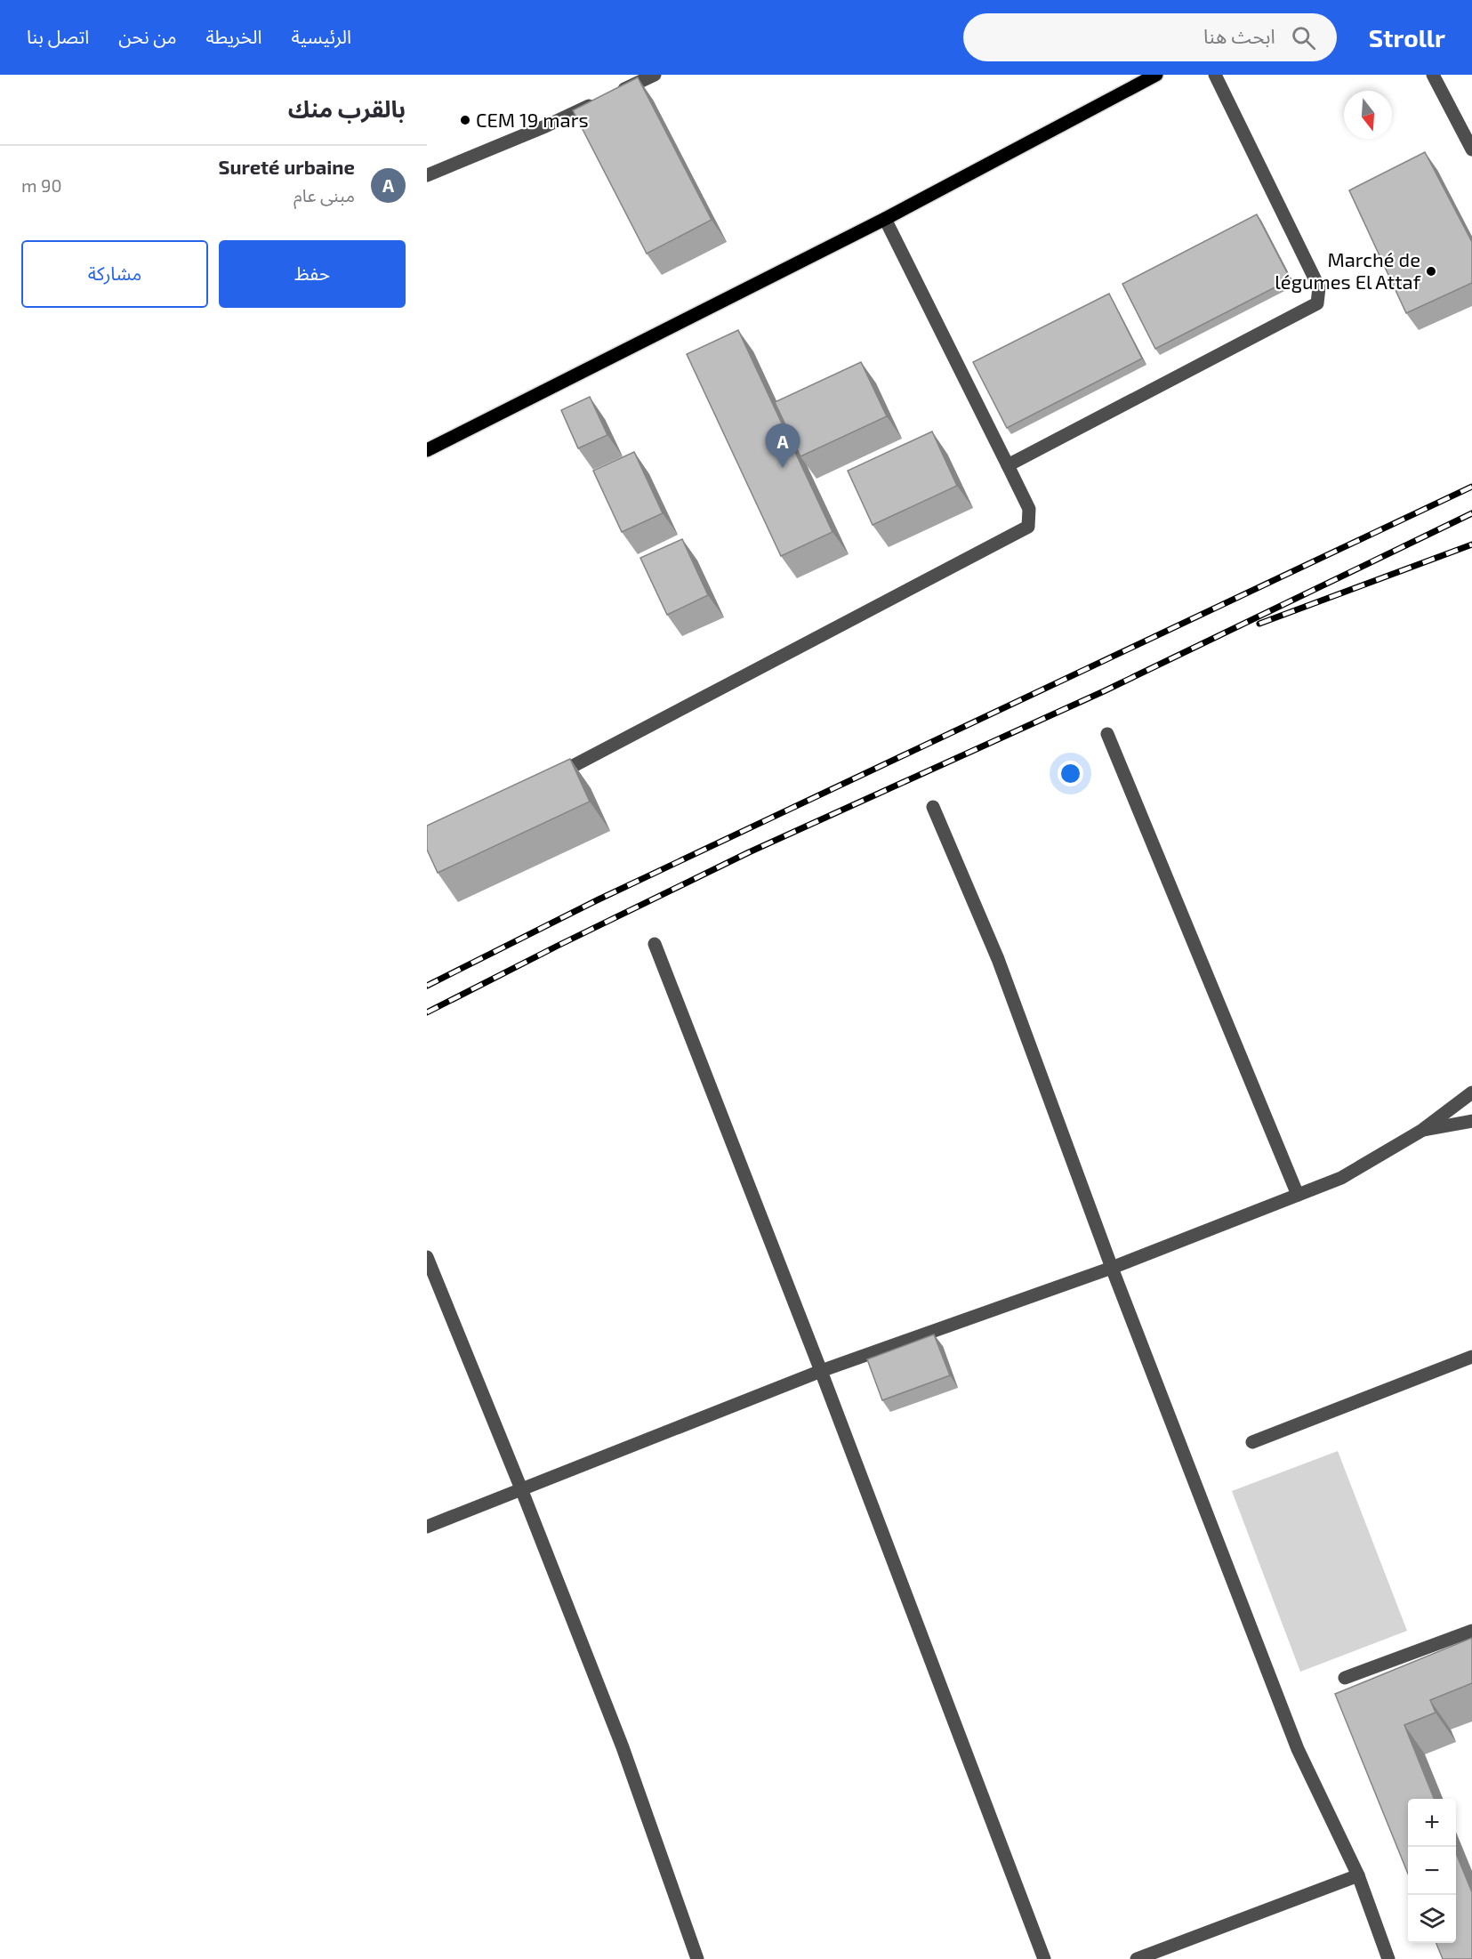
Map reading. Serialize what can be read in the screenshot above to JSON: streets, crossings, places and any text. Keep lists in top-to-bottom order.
{
  "places": ["CEM 19 mars", "Marché de légumes El Attaf"],
  "north": "bottom",
  "page": {
    "header": "Strollr",
    "search": "ابحث هنا",
    "nav": [
      "الرئيسية",
      "الخريطة",
      "من نحن",
      "اتصل بنا"
    ],
    "heading": "بالقرب منك",
    "list": [
      {
        "mark": "A",
        "name": "Sureté urbaine",
        "note": "مبنى عام",
        "value": "90 m"
      }
    ],
    "buttons": ["حفظ", "مشاركة"],
    "pins": "A",
    "map_buttons": ["+", "−"]
  }
}
